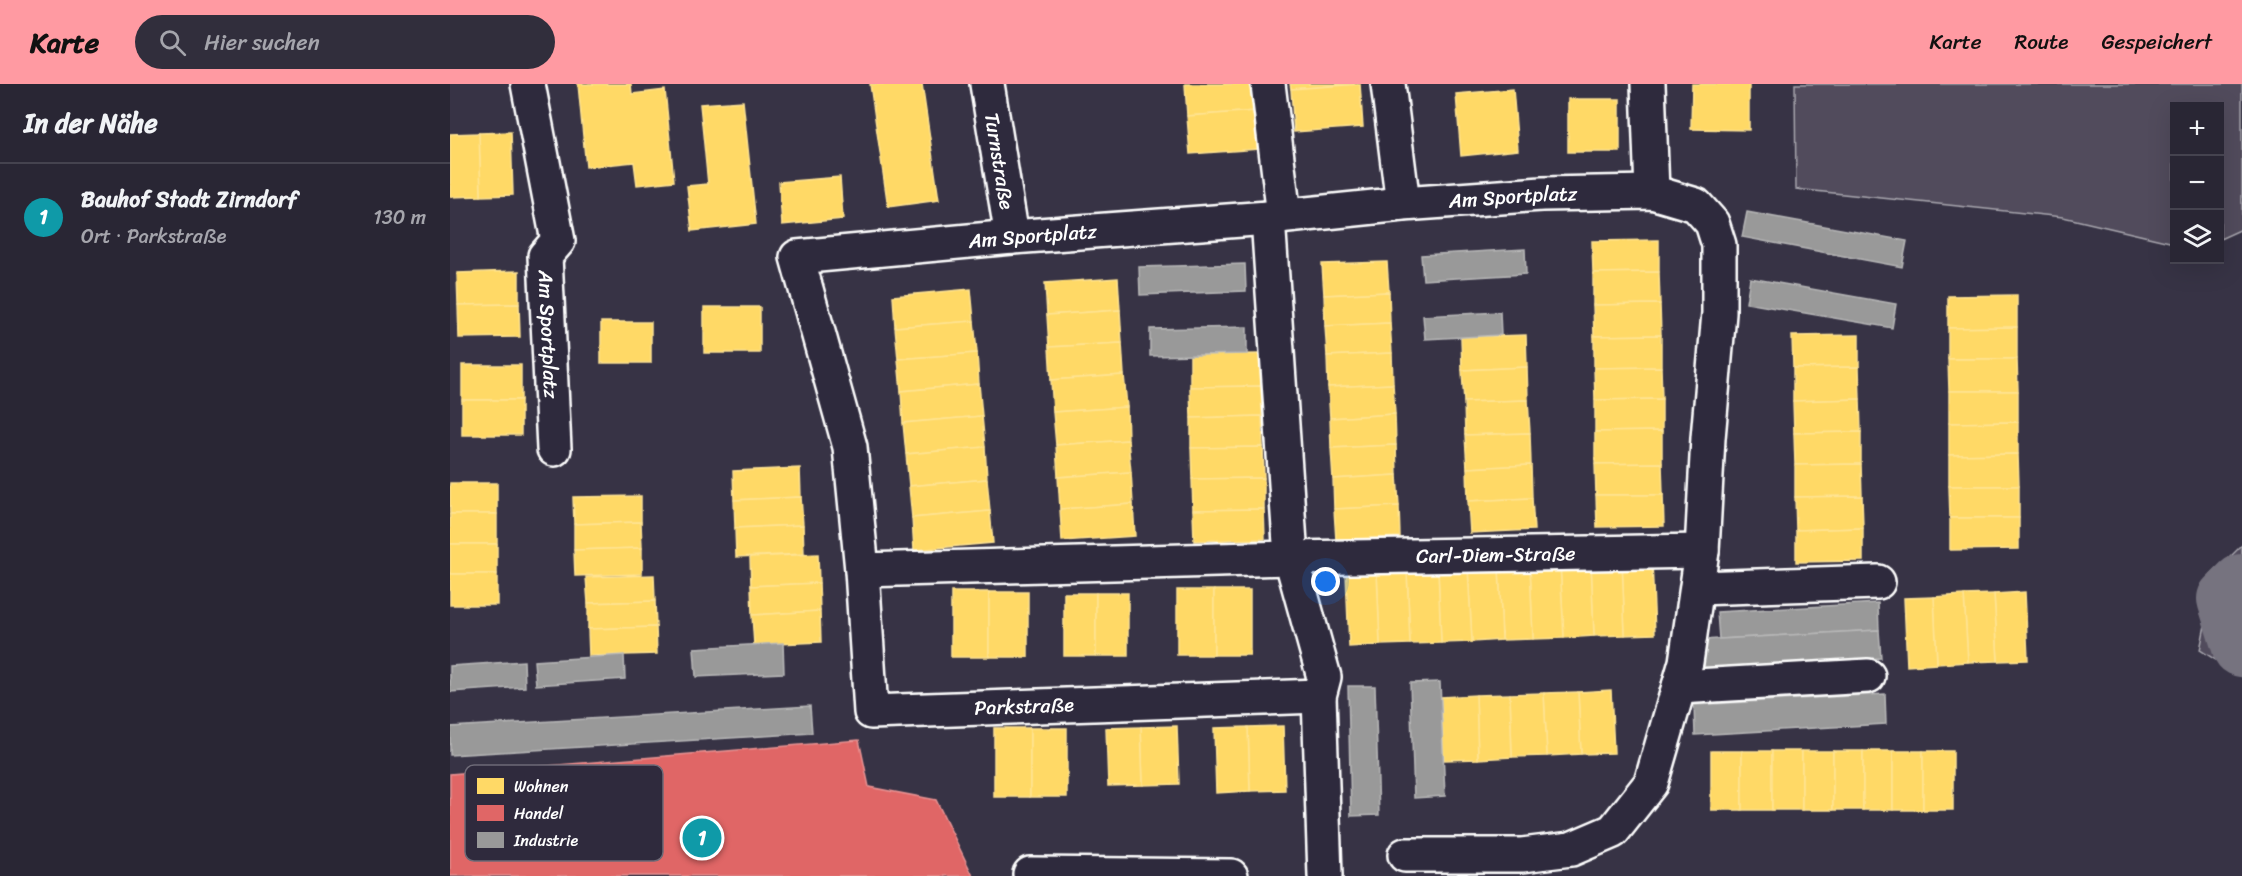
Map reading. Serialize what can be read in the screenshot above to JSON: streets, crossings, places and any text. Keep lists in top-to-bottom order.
{
  "streets": {
    "street": [
      "Turnstraße",
      "Am Sportplatz",
      "Carl-Diem-Straße",
      "Parkstraße"
    ]
  },
  "crossings": [
    ["Turnstraße", "Am Sportplatz"],
    ["Am Sportplatz", "Parkstraße"]
  ],
  "legend": ["Wohnen", "Handel", "Industrie"],
  "page": {
    "header": "Karte",
    "search": "Hier suchen",
    "nav": ["Karte", "Route", "Gespeichert"],
    "heading": "In der Nähe",
    "map_buttons": ["+", "−"],
    "list": [
      {
        "mark": "1",
        "name": "Bauhof Stadt Zirndorf",
        "note": "Ort · Parkstraße",
        "value": "130 m"
      }
    ],
    "pins": "1"
  }
}
